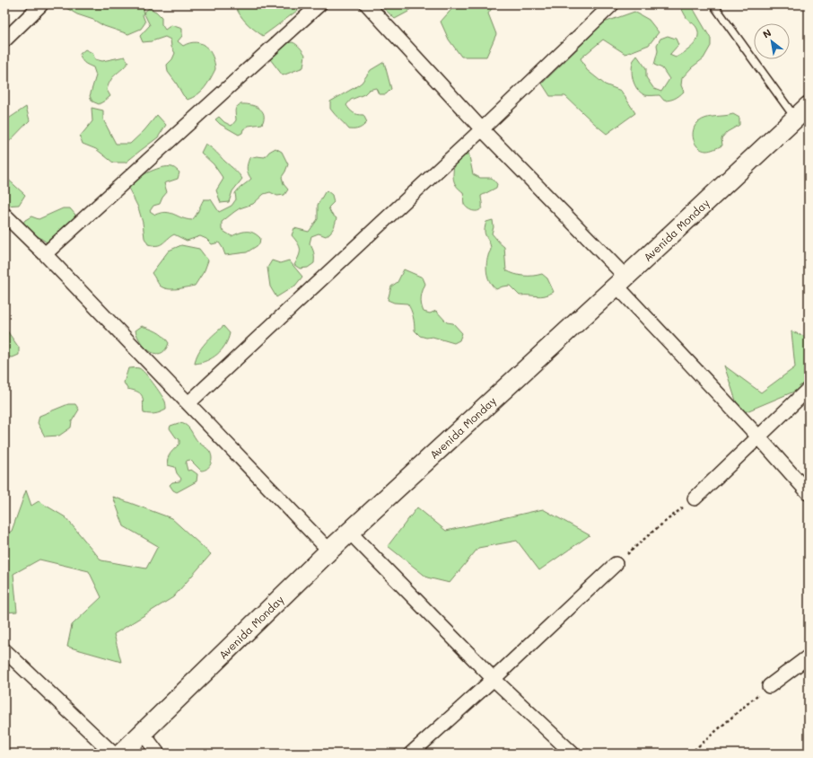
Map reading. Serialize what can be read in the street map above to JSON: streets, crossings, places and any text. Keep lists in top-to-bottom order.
{
  "streets": {
    "main road": ["Avenida Monday"]
  },
  "north": "top left"
}
